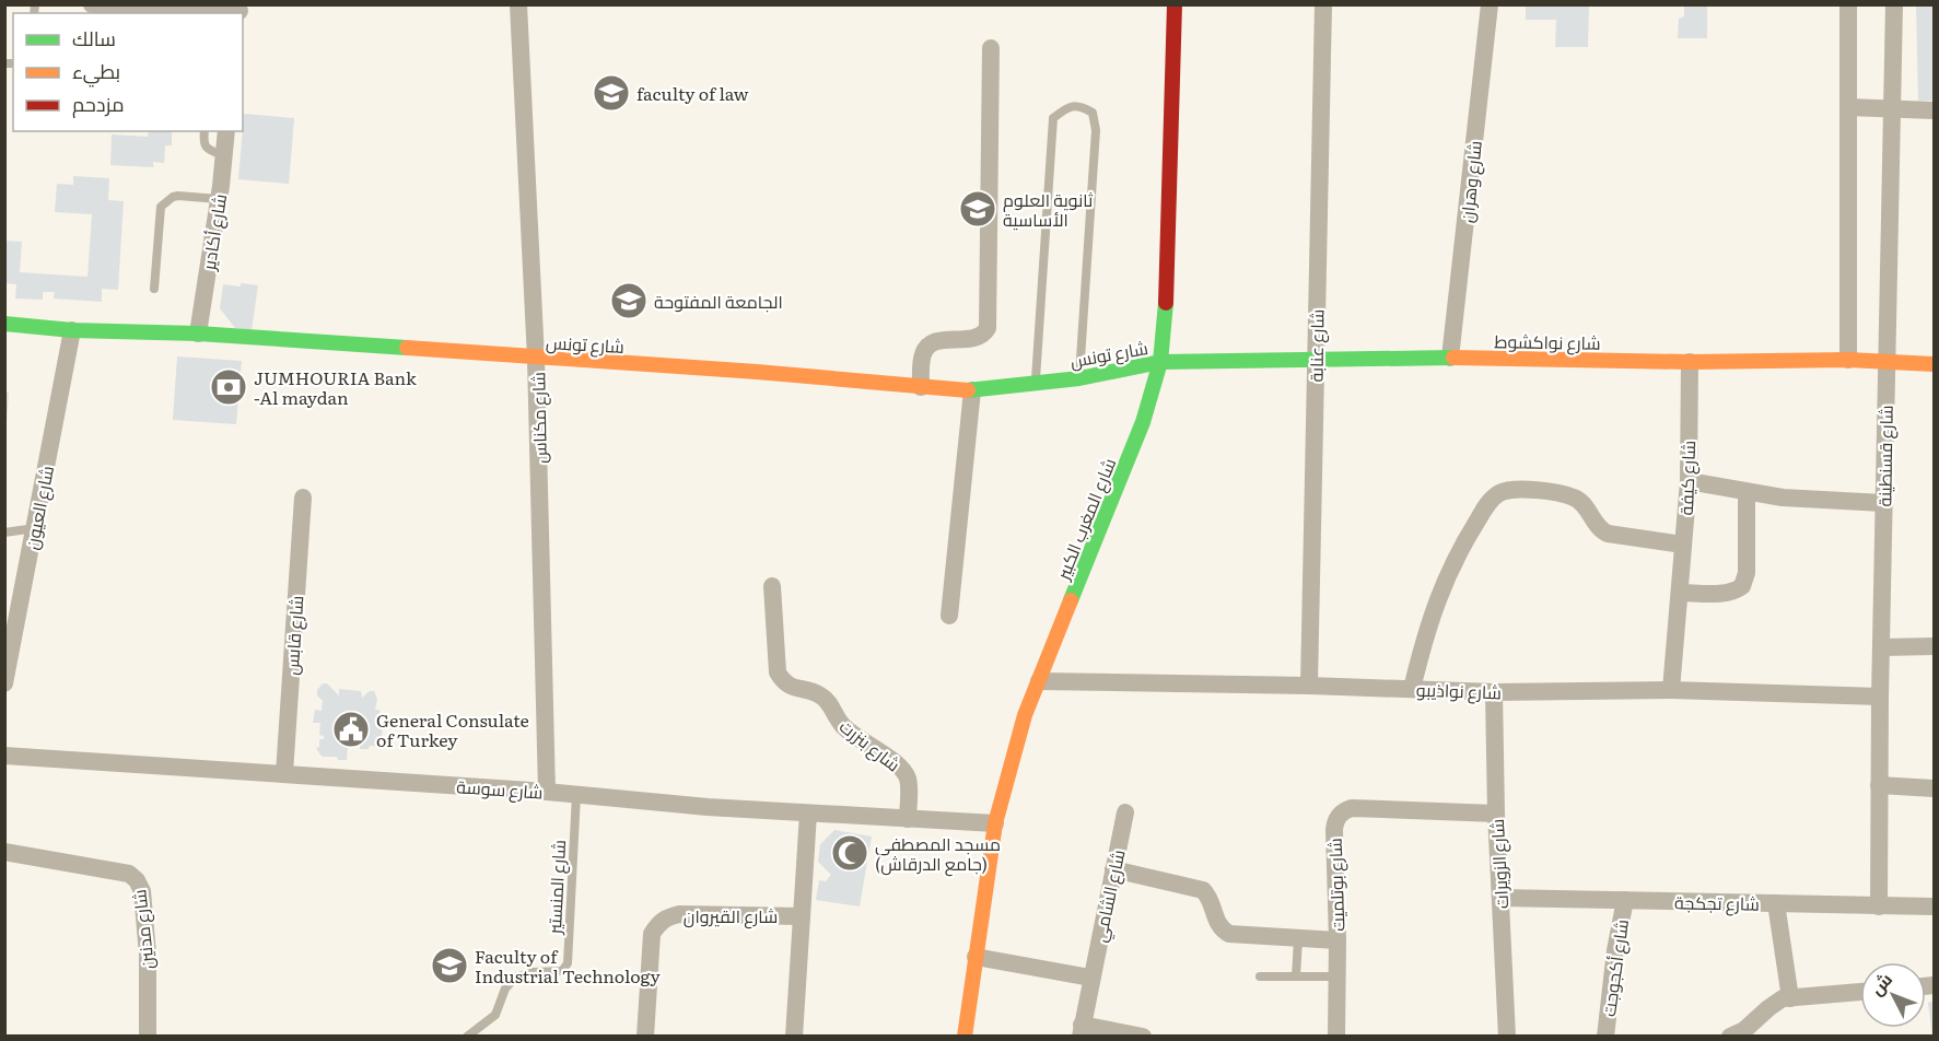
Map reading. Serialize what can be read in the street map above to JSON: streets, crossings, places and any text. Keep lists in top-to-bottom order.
{
  "streets": {
    "street": [
      "شارع وهران",
      "شارع أكادير",
      "شارع نواكشوط",
      "شارع تونس",
      "شارع عنابة",
      "شارع مكناس",
      "شارع قسنطينة",
      "شارع كيفة",
      "شارع العيون",
      "شارع المغرب الكبير",
      "شارع قابس",
      "شارع نواذيبو",
      "شارع بنزرت",
      "شارع سوسة",
      "شارع الزويرات",
      "شارع بوتلميت",
      "شارع الشامي",
      "شارع تجكجة",
      "شارع القيروان",
      "شارع مدنين",
      "شارع أكجوجت"
    ],
    "lane": ["شارع المنستير"]
  },
  "crossings": [
    ["شارع وهران", "شارع نواكشوط"],
    ["شارع أكادير", "شارع تونس"],
    ["شارع نواكشوط", "شارع تونس"],
    ["شارع نواكشوط", "شارع عنابة"],
    ["شارع نواكشوط", "شارع قسنطينة"],
    ["شارع نواكشوط", "شارع كيفة"],
    ["شارع نواكشوط", "شارع المغرب الكبير"],
    ["شارع تونس", "شارع مكناس"],
    ["شارع تونس", "شارع العيون"],
    ["شارع تونس", "شارع المغرب الكبير"],
    ["شارع عنابة", "شارع نواذيبو"],
    ["شارع مكناس", "شارع سوسة"],
    ["شارع قسنطينة", "شارع نواذيبو"],
    ["شارع قسنطينة", "شارع تجكجة"],
    ["شارع كيفة", "شارع نواذيبو"],
    ["شارع المغرب الكبير", "شارع نواذيبو"],
    ["شارع المغرب الكبير", "شارع سوسة"],
    ["شارع قابس", "شارع سوسة"],
    ["شارع نواذيبو", "شارع الزويرات"],
    ["شارع بنزرت", "شارع سوسة"],
    ["شارع سوسة", "شارع المنستير"],
    ["شارع سوسة", "شارع القيروان"],
    ["شارع الزويرات", "شارع بوتلميت"],
    ["شارع الزويرات", "شارع تجكجة"],
    ["شارع تجكجة", "شارع أكجوجت"]
  ],
  "places": {
    "school or university": [
      "faculty of law",
      "ثانوية العلوم الأساسية",
      "الجامعة المفتوحة",
      "Faculty of Industrial Technology"
    ],
    "bank": ["JUMHOURIA Bank -Al maydan"],
    "public building": ["General Consulate of Turkey"],
    "mosque": ["مسجد المصطفى (جامع الدرقاش)"]
  },
  "legend": ["سالك", "بطيء", "مزدحم"],
  "north": "top left"
}
